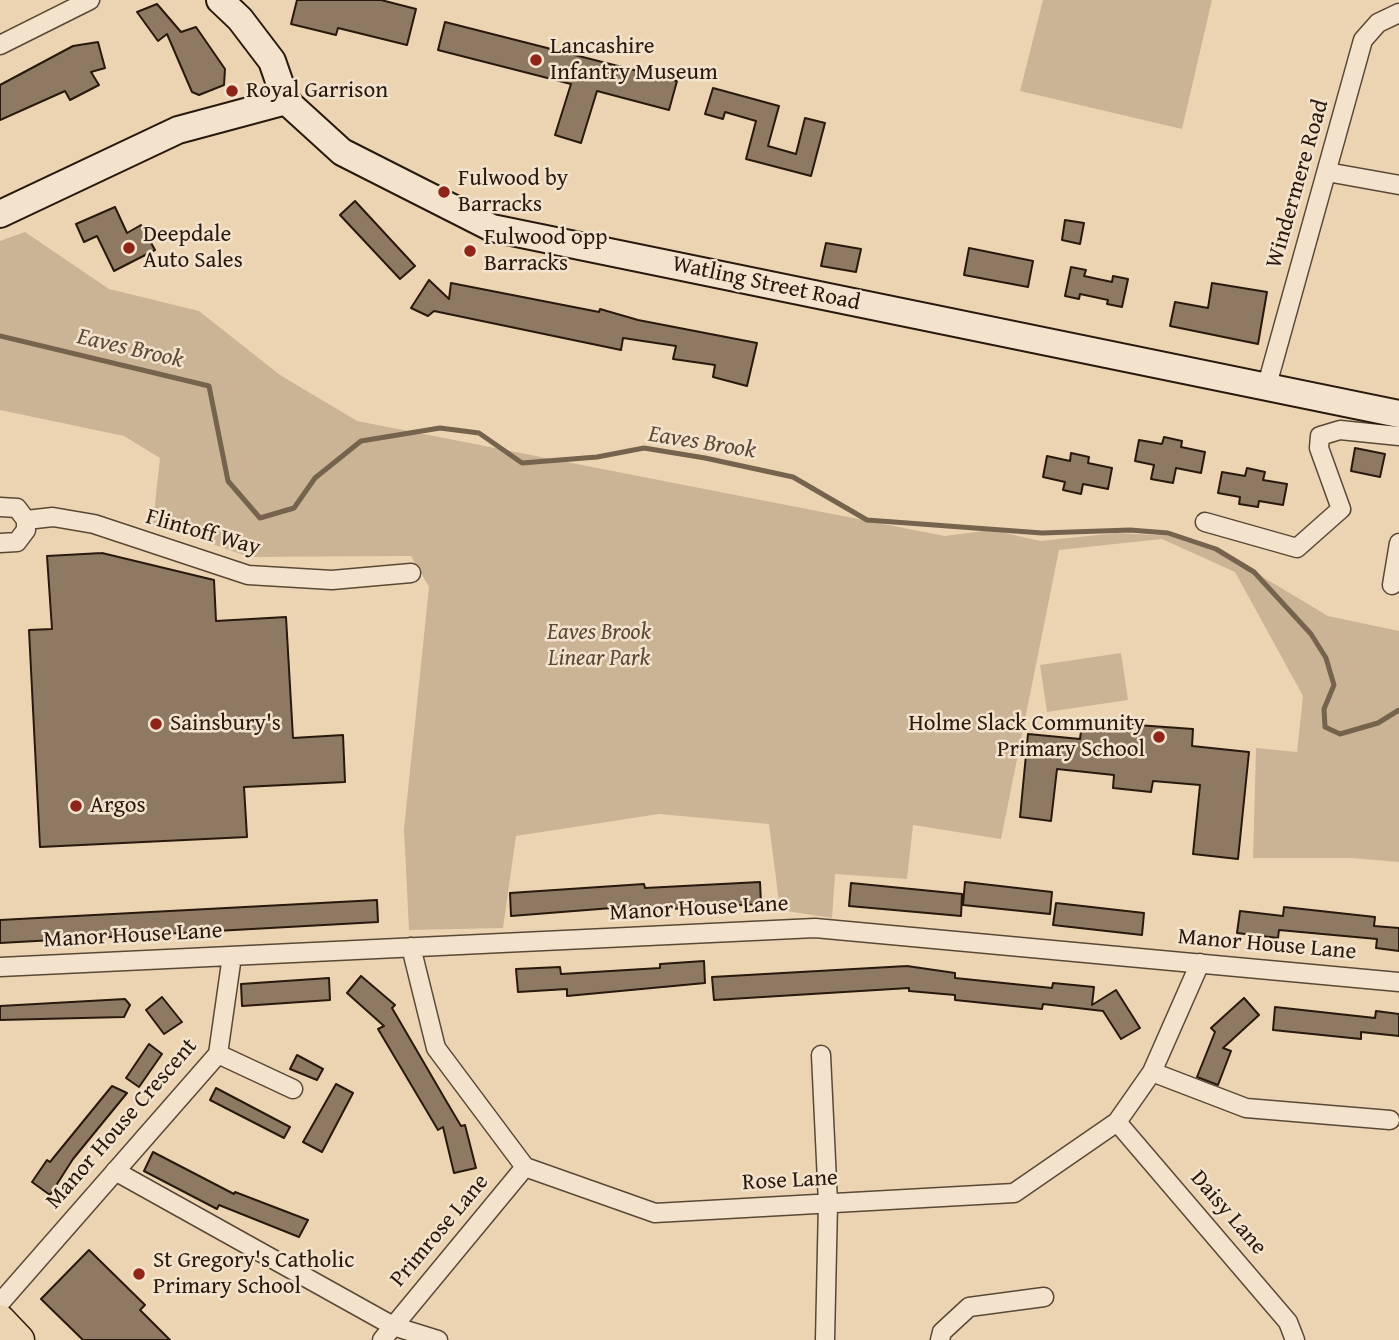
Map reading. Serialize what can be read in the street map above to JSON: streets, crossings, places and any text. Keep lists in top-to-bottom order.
{
  "streets": {
    "main road": ["Watling Street Road"],
    "street": [
      "Windermere Road",
      "Flintoff Way",
      "Manor House Lane",
      "Manor House Crescent",
      "Rose Lane",
      "Daisy Lane",
      "Primrose Lane"
    ]
  },
  "crossings": [
    ["Windermere Road", "Watling Street Road"],
    ["Manor House Lane", "Manor House Crescent"],
    ["Manor House Lane", "Rose Lane"],
    ["Rose Lane", "Daisy Lane"],
    ["Rose Lane", "Primrose Lane"]
  ],
  "water": ["Eaves Brook"],
  "parks": ["Eaves Brook Linear Park"],
  "places": [
    "Lancashire Infantry Museum",
    "Royal Garrison",
    "Fulwood by Barracks",
    "Deepdale Auto Sales",
    "Fulwood opp Barracks",
    "Sainsbury's",
    "Holme Slack Community Primary School",
    "Argos",
    "St Gregory's Catholic Primary School"
  ]
}
